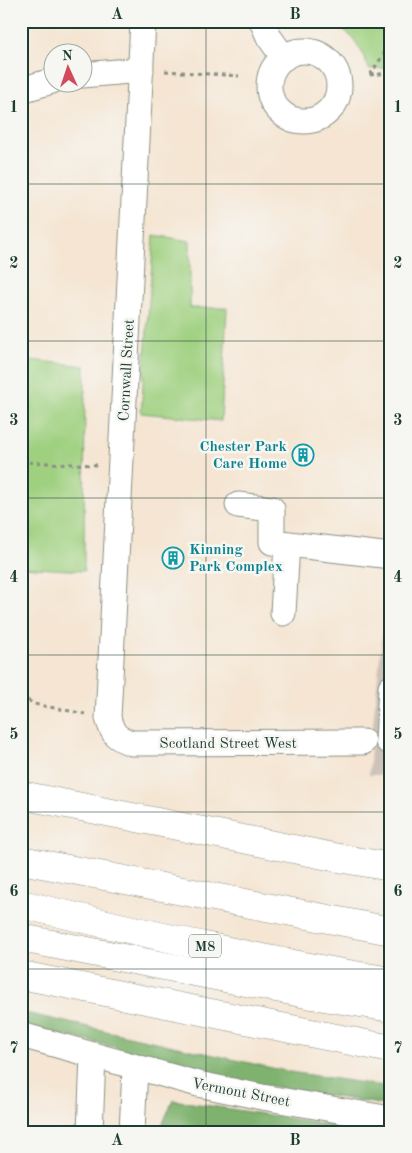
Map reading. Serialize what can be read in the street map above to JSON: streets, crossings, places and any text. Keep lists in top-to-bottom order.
{
  "streets": {
    "highway": ["M8"],
    "street": ["Cornwall Street", "Scotland Street West", "Vermont Street"]
  },
  "crossings": [
    ["Cornwall Street", "Scotland Street West"]
  ],
  "places": {
    "building": ["Chester Park Care Home", "Kinning Park Complex"]
  },
  "north": "top",
  "grid": {
    "columns": ["A", "B"],
    "rows": [
      "1",
      "2",
      "3",
      "4",
      "5",
      "6",
      "7"
    ]
  }
}
